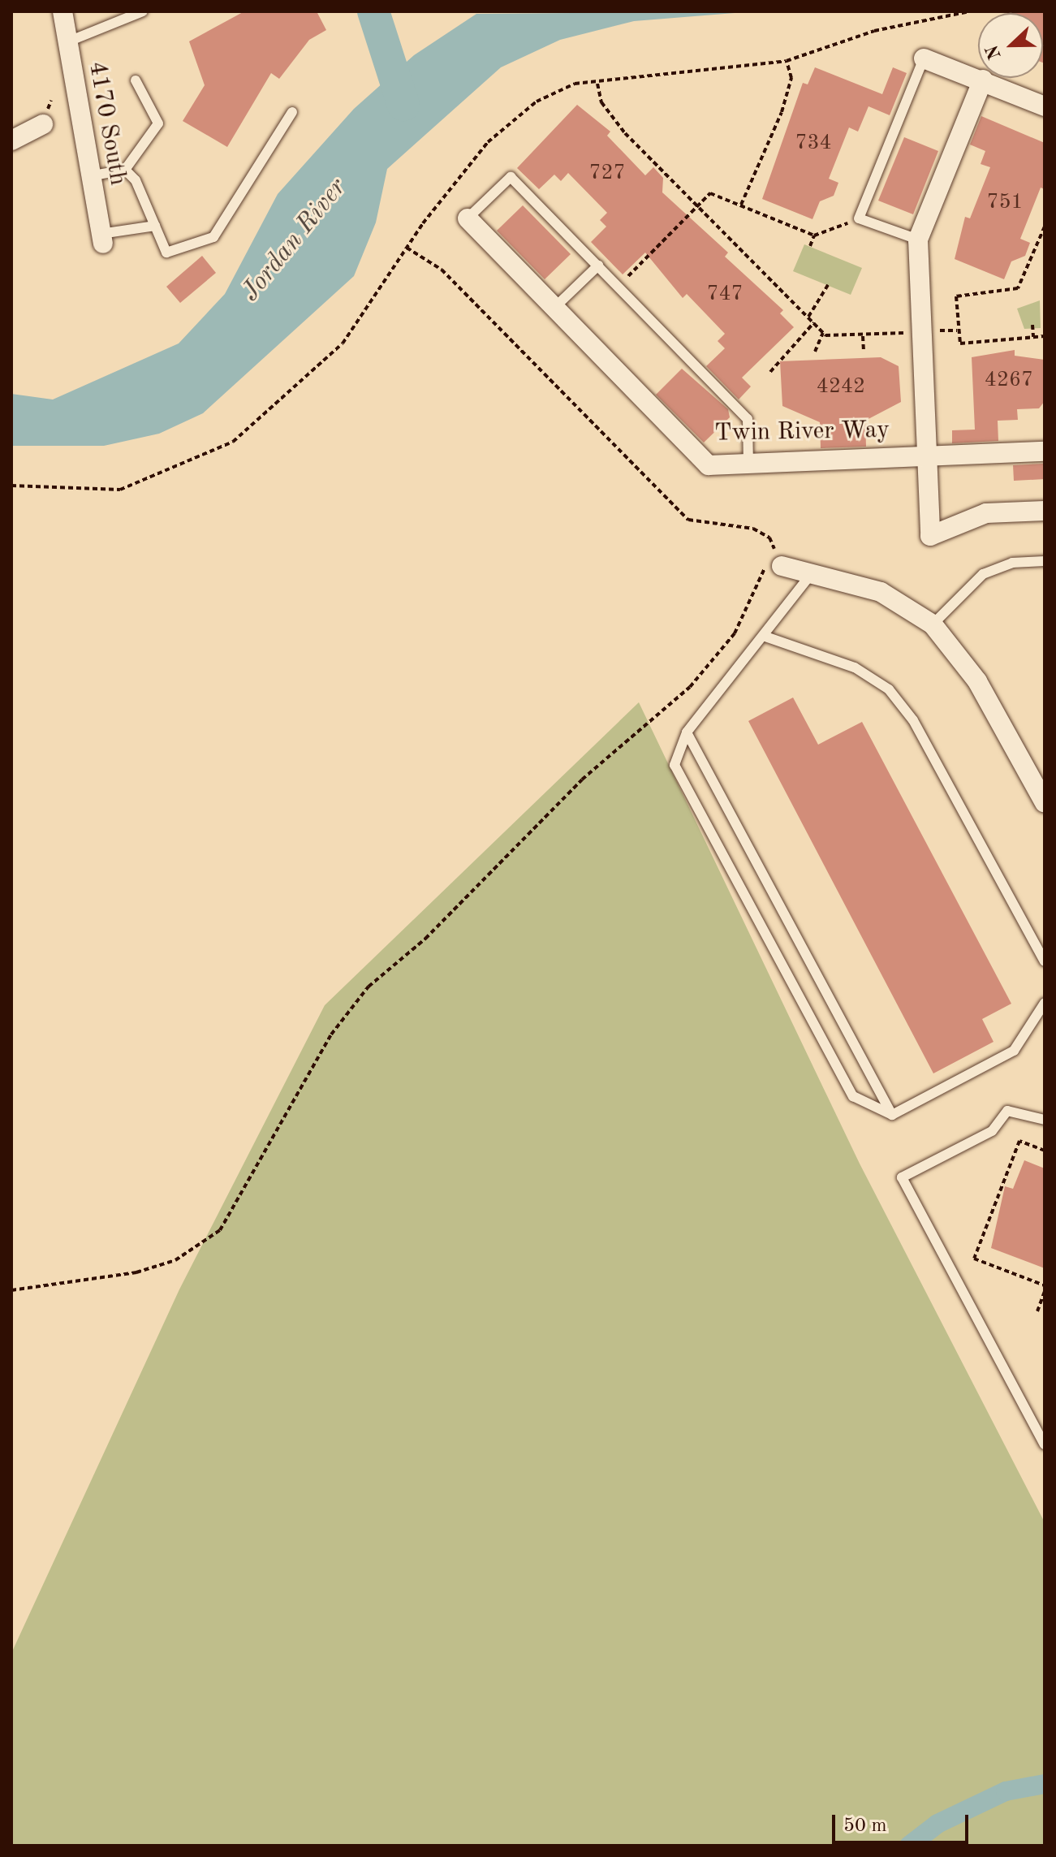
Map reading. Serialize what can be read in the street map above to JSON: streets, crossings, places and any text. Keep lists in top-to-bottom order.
{
  "streets": {
    "street": ["4170 South", "Twin River Way"]
  },
  "water": ["Jordan River"],
  "house_numbers": [
    "734",
    "727",
    "751",
    "747",
    "4267",
    "4242"
  ],
  "scale_bar": "50 m",
  "north": "left"
}
